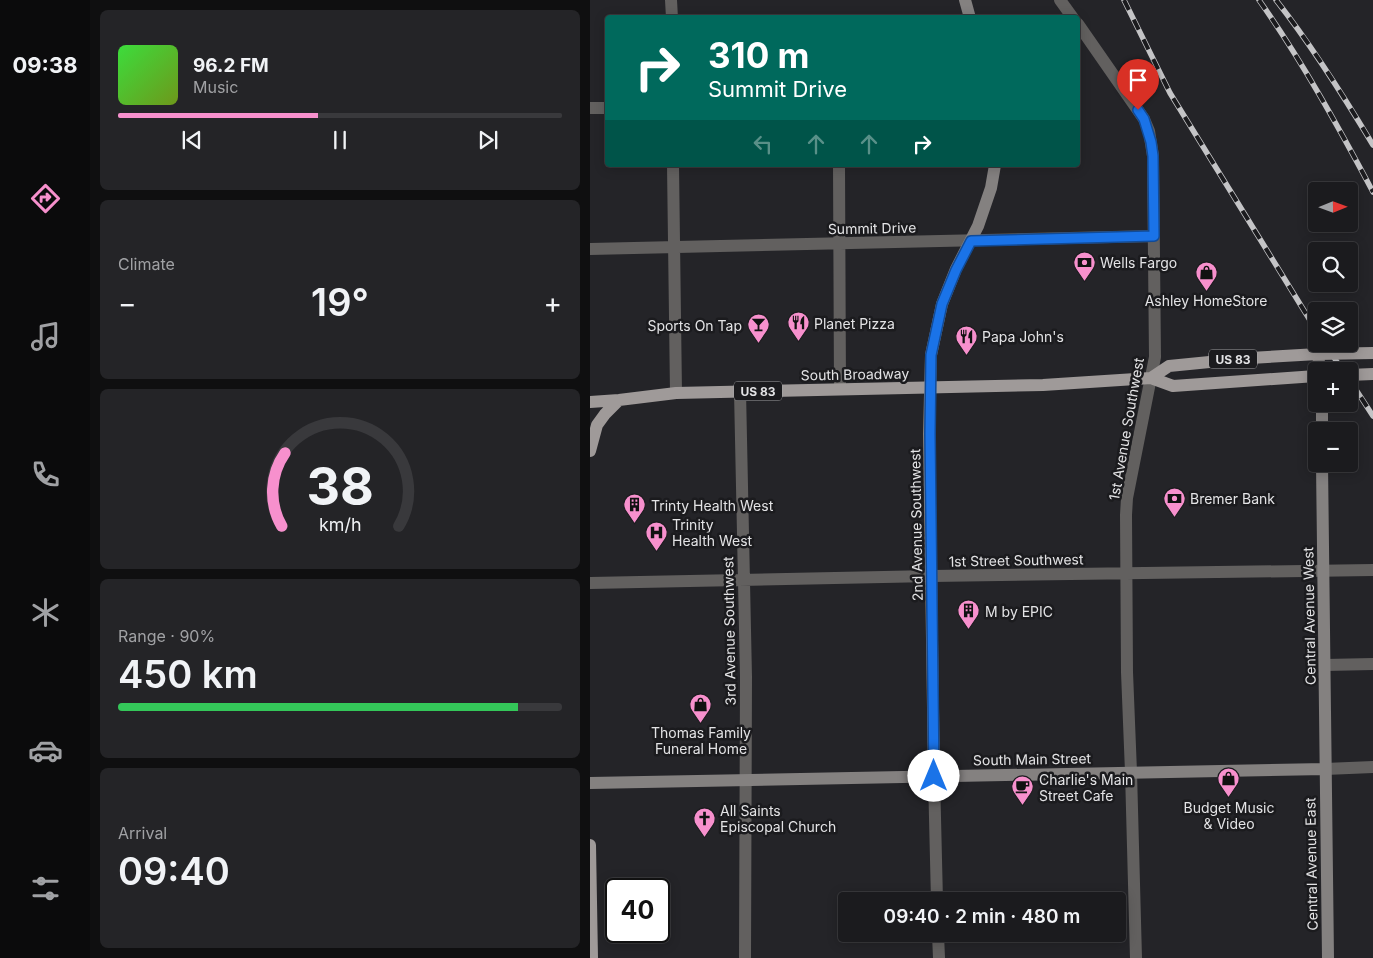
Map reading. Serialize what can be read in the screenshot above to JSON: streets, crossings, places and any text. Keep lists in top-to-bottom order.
{
  "streets": {
    "main road": ["US 83", "South Broadway"],
    "street": [
      "Summit Drive",
      "1st Avenue Southwest",
      "2nd Avenue Southwest",
      "1st Street Southwest",
      "Central Avenue West",
      "3rd Avenue Southwest",
      "South Main Street",
      "Central Avenue East"
    ]
  },
  "crossings": [
    ["Summit Drive", "1st Avenue Southwest"],
    ["Summit Drive", "2nd Avenue Southwest"],
    ["South Broadway", "1st Avenue Southwest"],
    ["South Broadway", "2nd Avenue Southwest"],
    ["South Broadway", "3rd Avenue Southwest"],
    ["1st Avenue Southwest", "1st Street Southwest"],
    ["1st Avenue Southwest", "South Main Street"],
    ["2nd Avenue Southwest", "1st Street Southwest"],
    ["2nd Avenue Southwest", "South Main Street"],
    ["1st Street Southwest", "Central Avenue West"],
    ["1st Street Southwest", "3rd Avenue Southwest"],
    ["Central Avenue West", "South Main Street"],
    ["Central Avenue West", "Central Avenue East"],
    ["3rd Avenue Southwest", "South Main Street"],
    ["South Main Street", "Central Avenue East"]
  ],
  "places": {
    "bank": ["Wells Fargo", "Bremer Bank"],
    "shop": ["Ashley HomeStore", "Thomas Family Funeral Home", "Budget Music & Video"],
    "restaurant": ["Planet Pizza", "Papa John's"],
    "bar": ["Sports On Tap"],
    "building": ["Trinty Health West", "M by EPIC"],
    "hospital": ["Trinity Health West"],
    "cafe": ["Charlie's Main Street Cafe"],
    "church": ["All Saints Episcopal Church"]
  },
  "north": "right",
  "page": {
    "tabs": "09:38",
    "turn": ["310 m", "Summit Drive"],
    "song": ["96.2 FM", "Music"],
    "map_buttons": ["+", "−"],
    "tile": [
      "Climate",
      ["Range · 90%", "450 km"],
      ["Arrival", "09:40"]
    ],
    "heat": ["−", "19°", "+"],
    "limit": "40",
    "trip": "09:40 · 2 min · 480 m",
    "gauge": ["38", "km/h"]
  }
}
